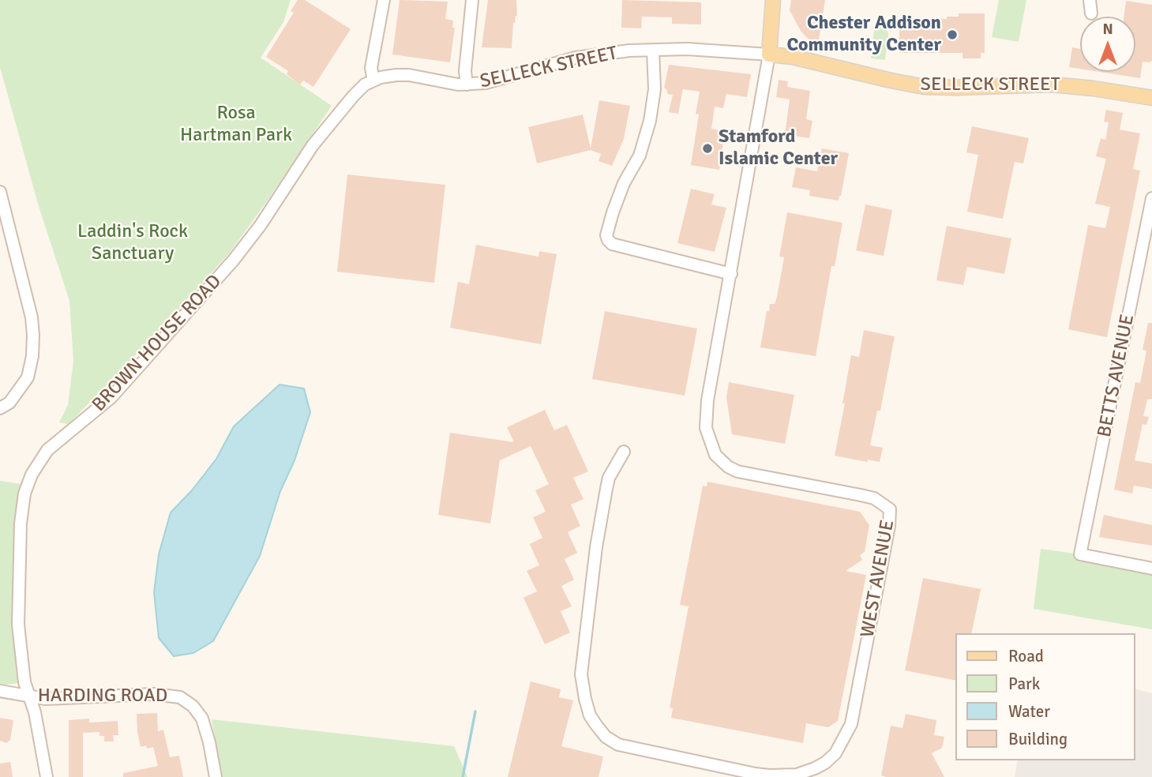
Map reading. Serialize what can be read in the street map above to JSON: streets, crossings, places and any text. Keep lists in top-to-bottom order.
{
  "streets": {
    "main road": ["SELLECK STREET", "WEST AVENUE"],
    "street": ["BROWN HOUSE ROAD", "BETTS AVENUE", "HARDING ROAD"]
  },
  "crossings": [
    ["SELLECK STREET", "BROWN HOUSE ROAD"],
    ["SELLECK STREET", "WEST AVENUE"],
    ["BROWN HOUSE ROAD", "HARDING ROAD"]
  ],
  "parks": ["Rosa Hartman Park", "Laddin's Rock Sanctuary"],
  "places": ["Chester Addison Community Center", "Stamford Islamic Center"],
  "legend": [
    "Road",
    "Park",
    "Water",
    "Building"
  ],
  "north": "top"
}
